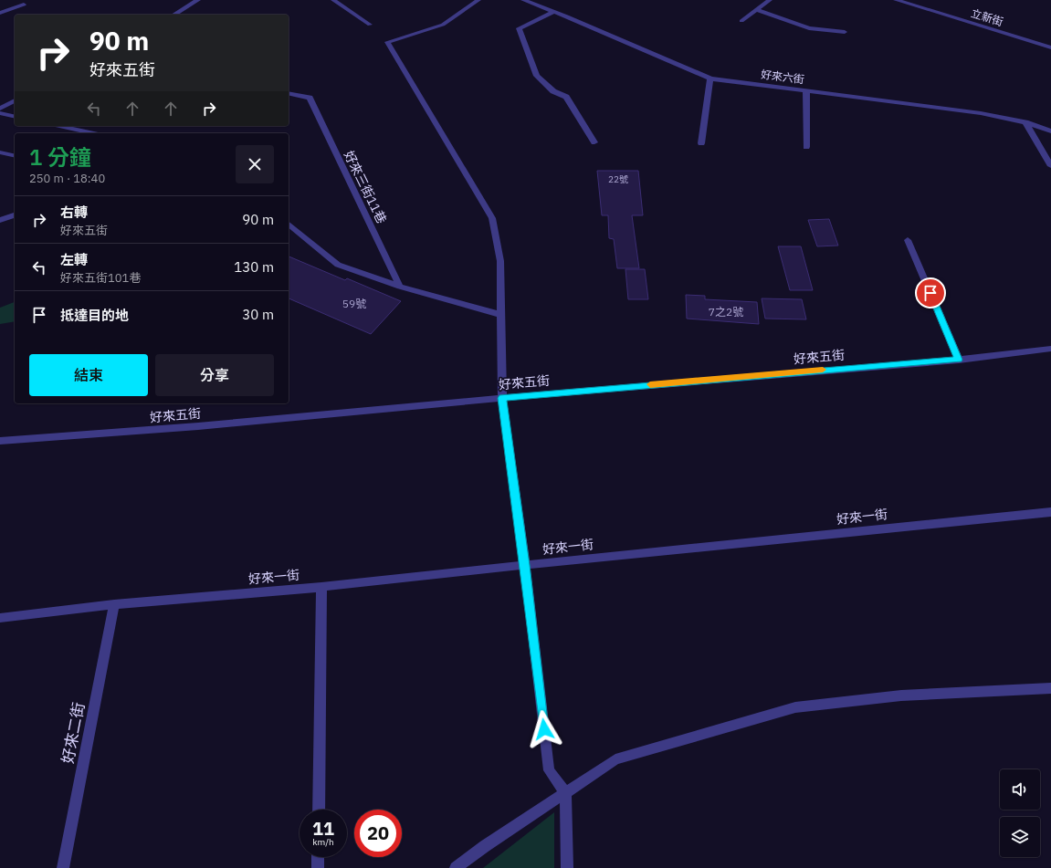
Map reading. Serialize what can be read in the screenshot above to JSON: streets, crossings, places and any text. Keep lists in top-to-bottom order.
{
  "streets": {
    "street": [
      "立新街",
      "好來六街",
      "好來三街11巷",
      "好來五街",
      "好來一街",
      "好來二街"
    ]
  },
  "crossings": [
    ["好來一街", "好來二街"]
  ],
  "house_numbers": ["22號", "59號", "7之2號"],
  "page": {
    "turn": ["90 m", "好來五街"],
    "heading": ["1 分鐘", "250 m · 18:40"],
    "list": [
      {
        "name": "右轉",
        "note": "好來五街",
        "value": "90 m"
      },
      {
        "name": "左轉",
        "note": "好來五街101巷",
        "value": "130 m"
      },
      {
        "name": "抵達目的地",
        "value": "30 m"
      }
    ],
    "buttons": ["結束", "分享"],
    "speed": "11 km/h",
    "limit": "20"
  }
}
